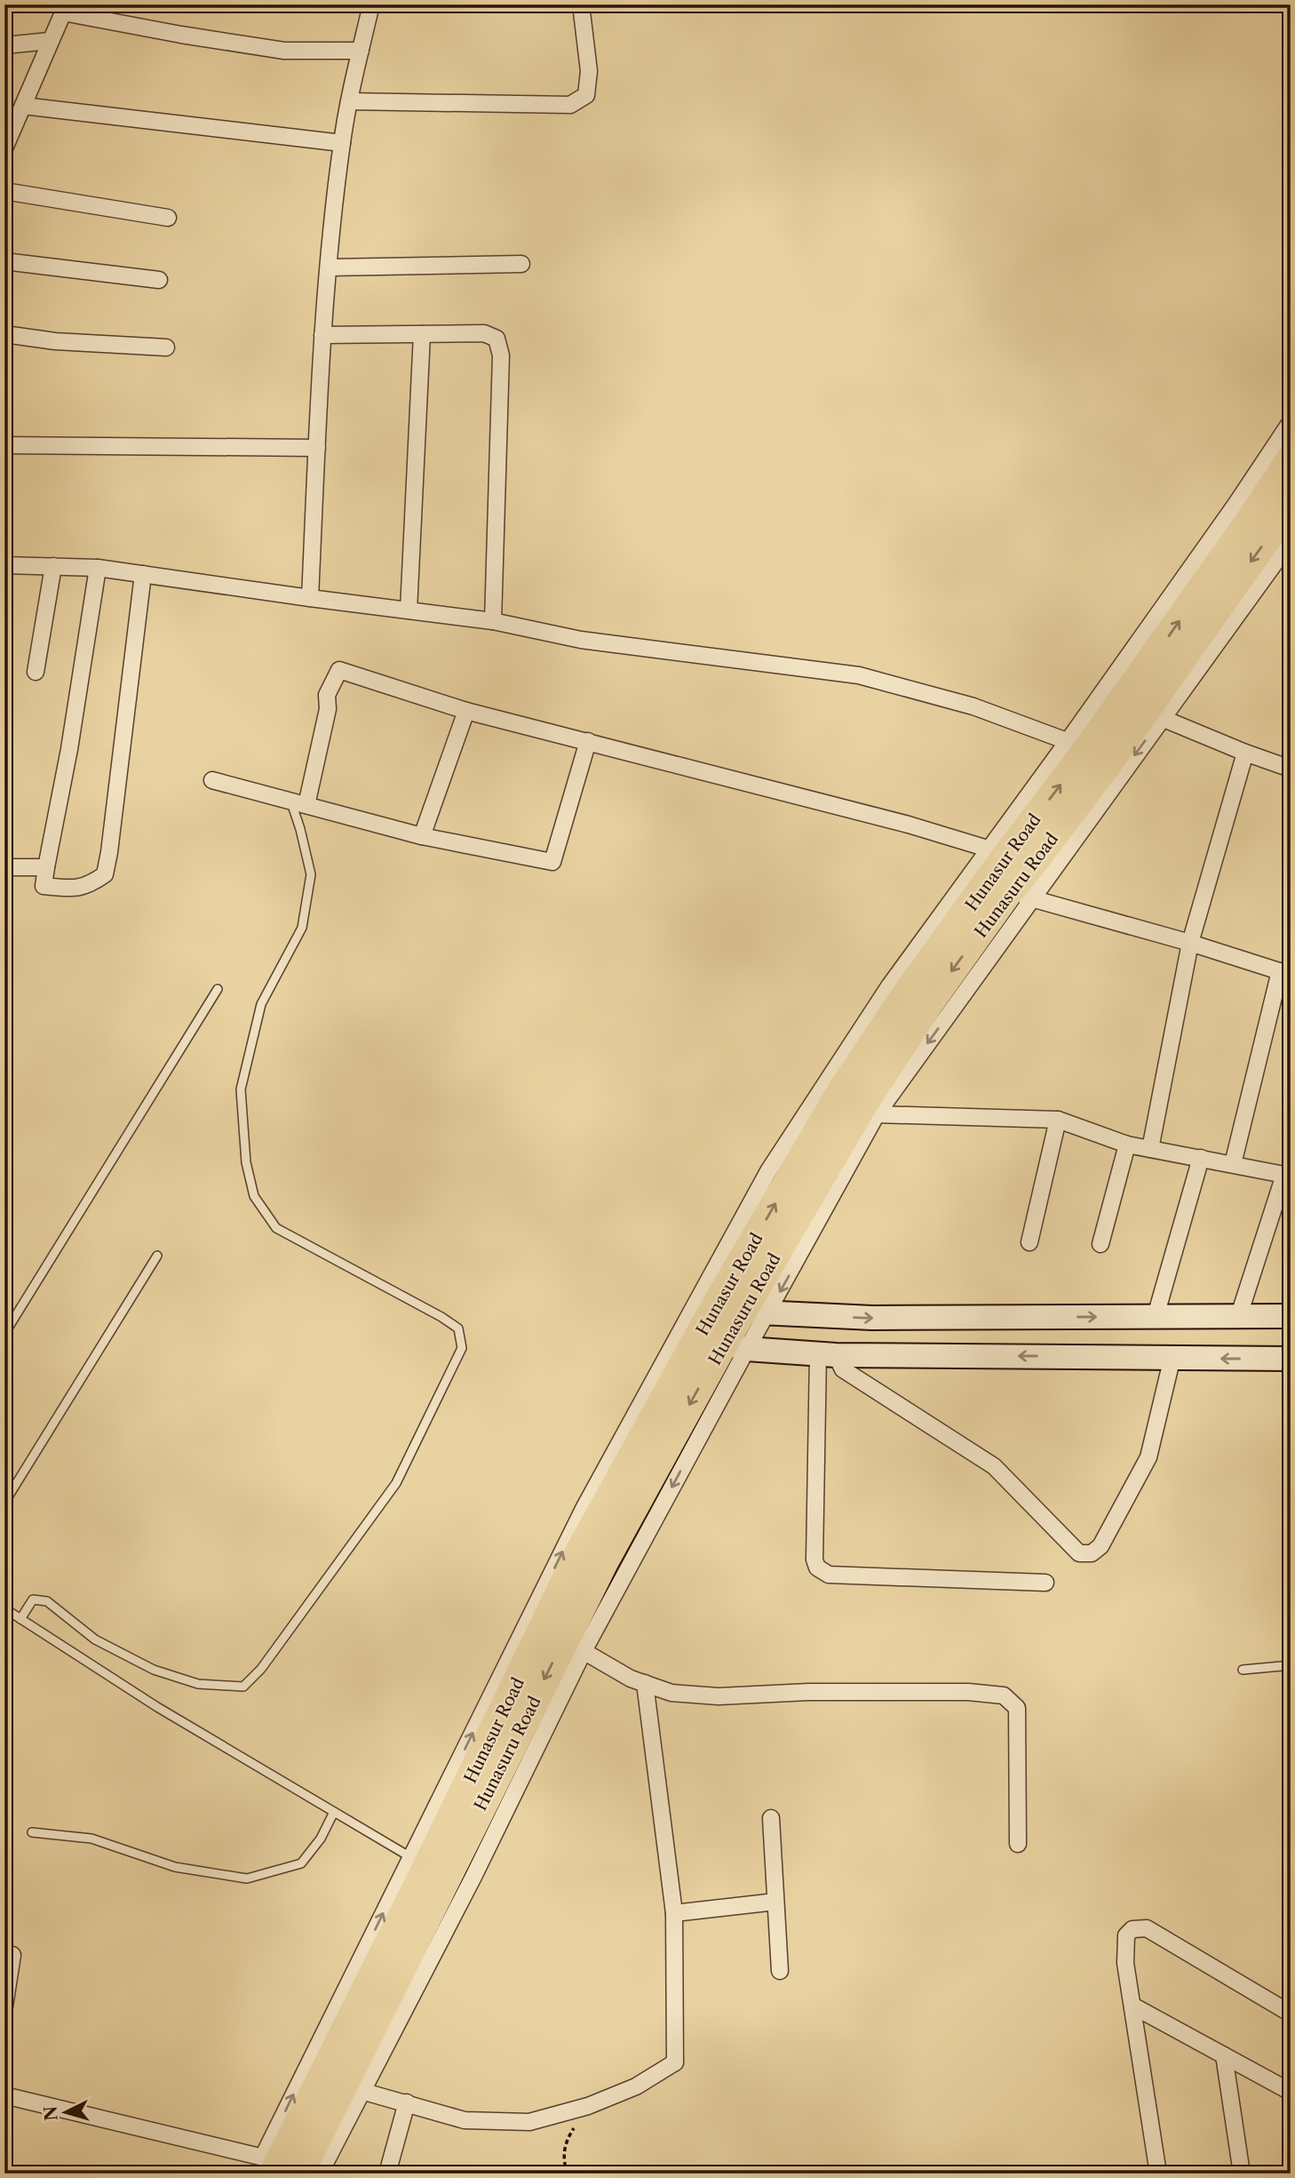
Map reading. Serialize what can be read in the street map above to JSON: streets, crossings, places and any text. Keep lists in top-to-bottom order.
{
  "streets": {
    "highway": ["Hunasur Road", "Hunasuru Road"]
  },
  "crossings": [
    ["Hunasur Road", "Hunasuru Road"]
  ],
  "one_way": ["Hunasur Road", "Hunasuru Road"],
  "north": "left"
}
